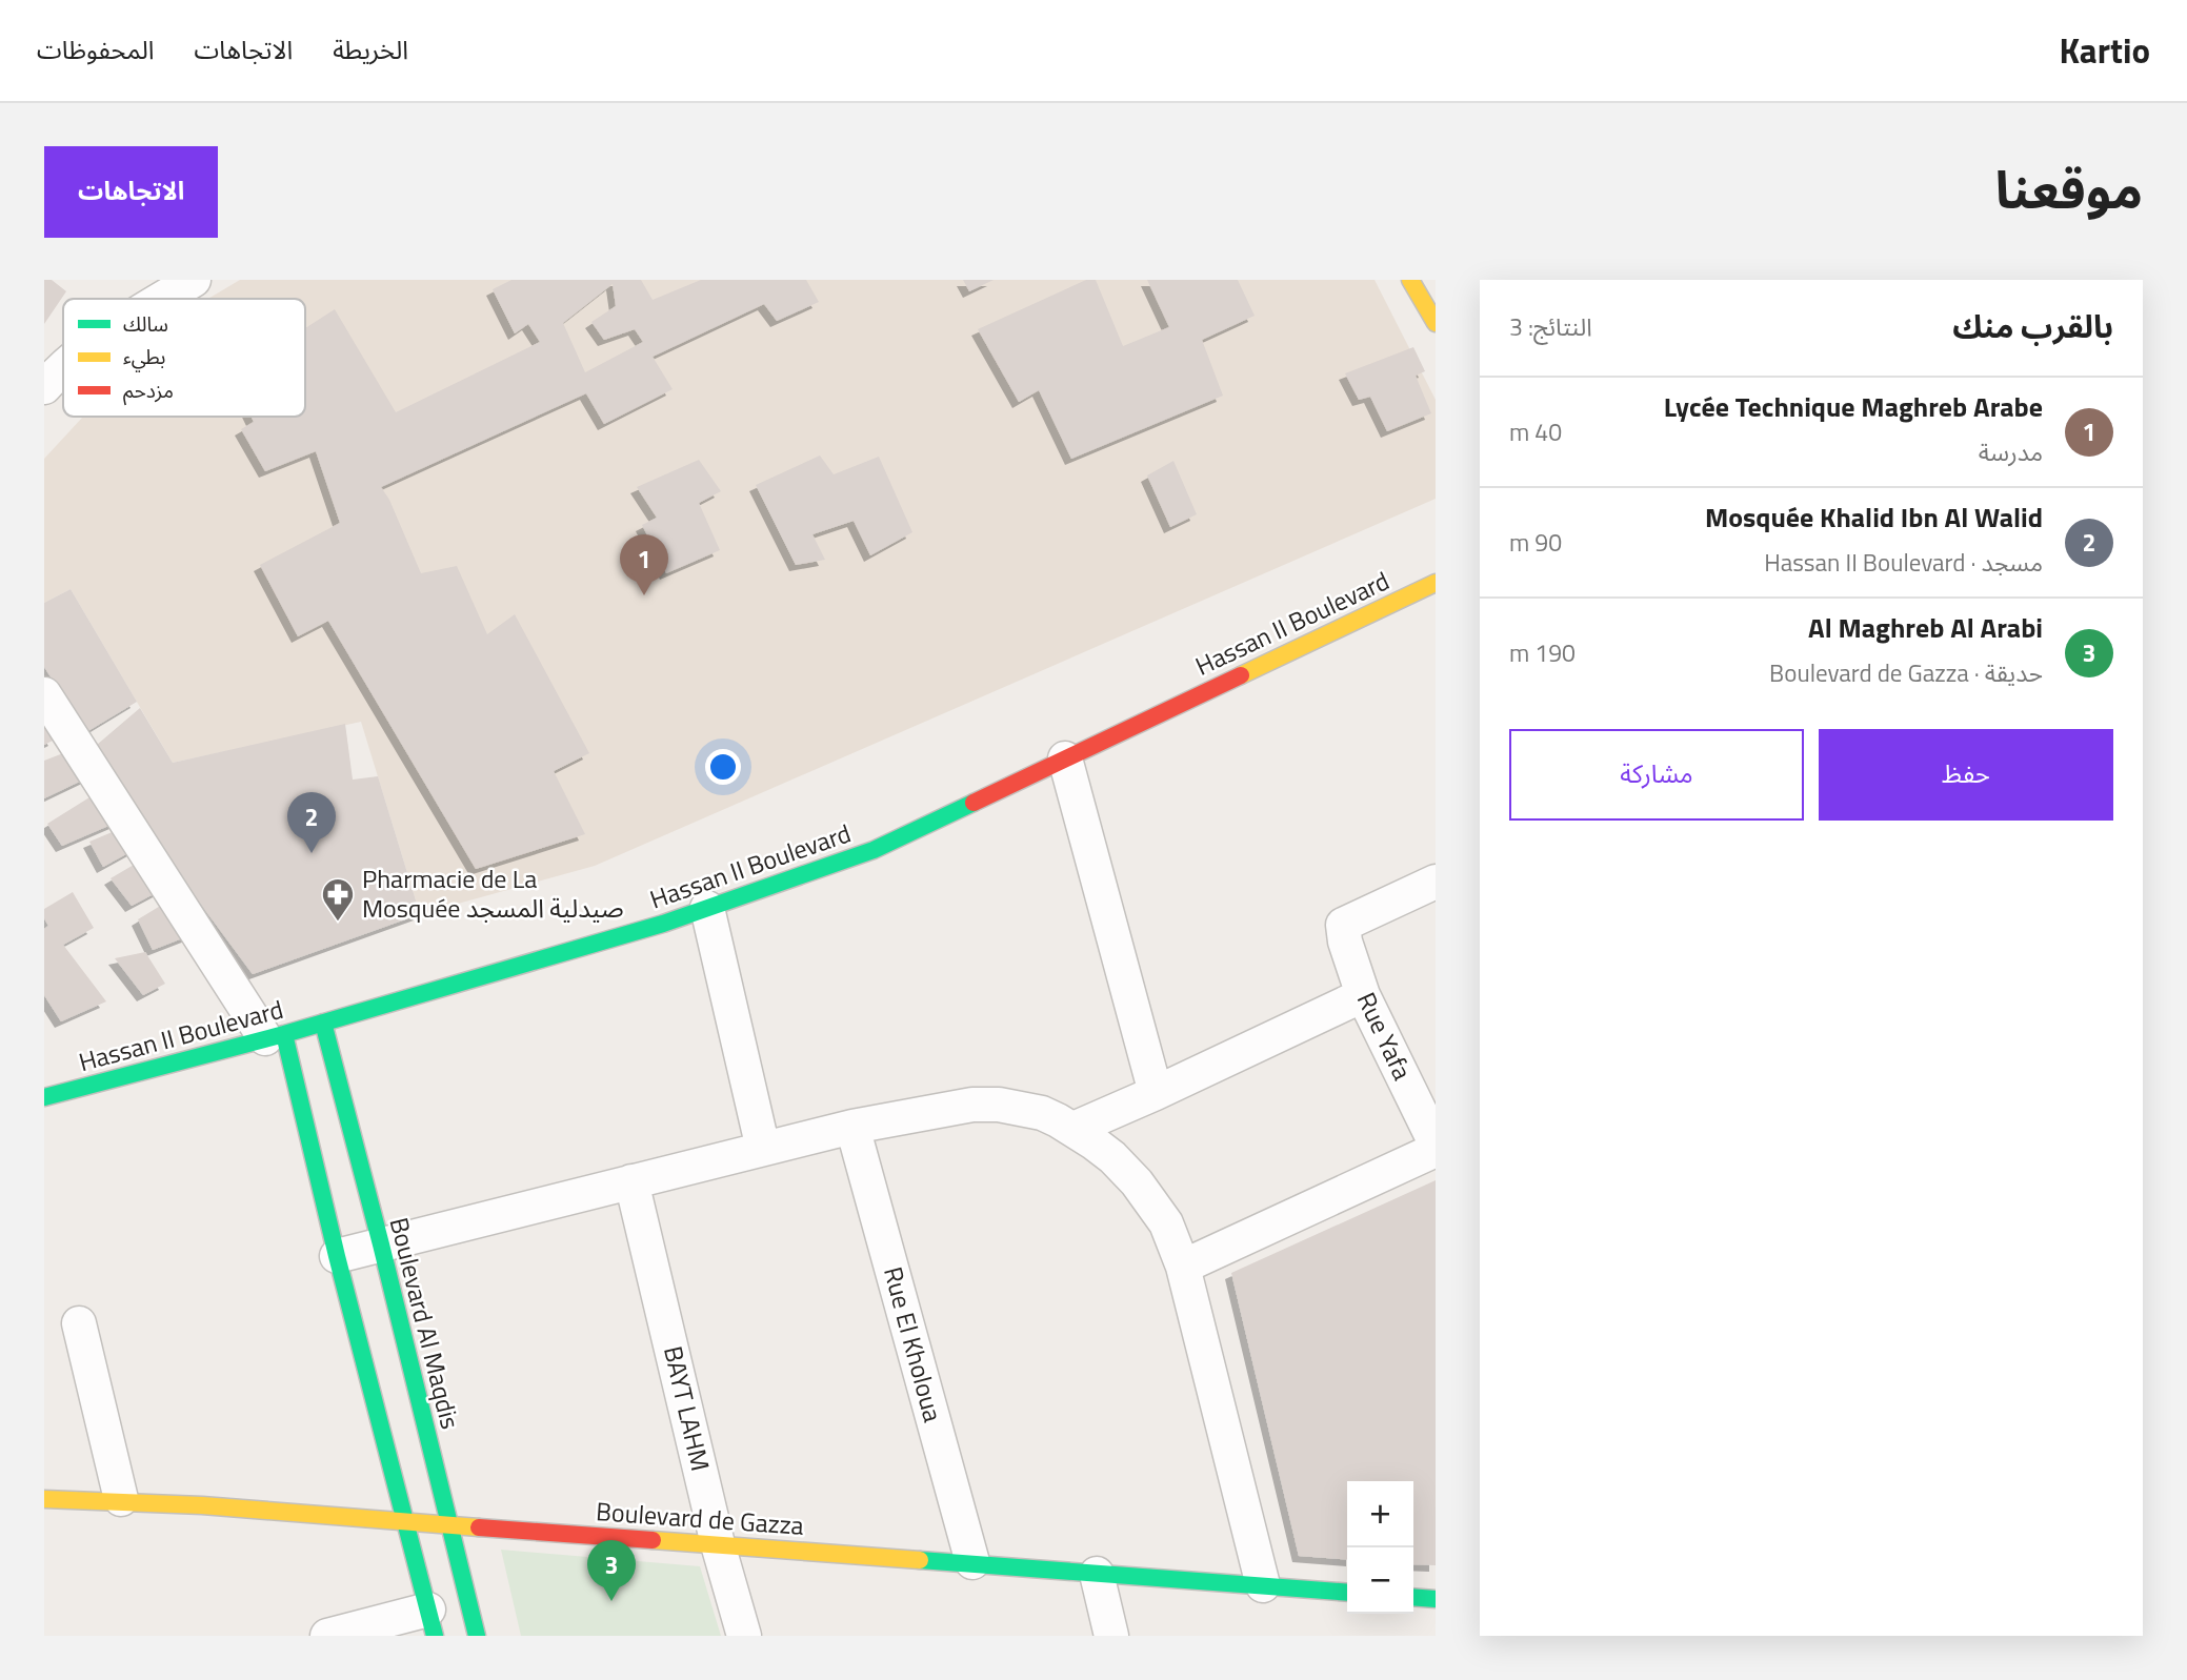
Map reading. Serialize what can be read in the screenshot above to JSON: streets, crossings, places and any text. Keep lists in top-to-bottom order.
{
  "streets": {
    "main road": ["Hassan II Boulevard", "Boulevard Al Maqdis", "Boulevard de Gazza"],
    "street": ["Rue Yafa", "Rue El Kholoua", "BAYT LAHM"]
  },
  "crossings": [
    ["Hassan II Boulevard", "Boulevard Al Maqdis"],
    ["Boulevard Al Maqdis", "Boulevard de Gazza"],
    ["Rue El Kholoua", "Boulevard de Gazza"],
    ["BAYT LAHM", "Boulevard de Gazza"]
  ],
  "places": {
    "pharmacy": ["Pharmacie de La Mosquée صيدلية المسجد"]
  },
  "legend": ["سالك", "بطيء", "مزدحم"],
  "page": {
    "header": "Kartio",
    "nav": ["الخريطة", "الاتجاهات", "المحفوظات"],
    "title": "موقعنا",
    "buttons": [
      "الاتجاهات",
      ["حفظ", "مشاركة"]
    ],
    "heading": ["بالقرب منك", "النتائج: 3"],
    "list": [
      {
        "mark": "1",
        "name": "Lycée Technique Maghreb Arabe",
        "note": "مدرسة",
        "value": "40 m"
      },
      {
        "mark": "2",
        "name": "Mosquée Khalid Ibn Al Walid",
        "note": "مسجد · Hassan II Boulevard",
        "value": "90 m"
      },
      {
        "mark": "3",
        "name": "Al Maghreb Al Arabi",
        "note": "حديقة · Boulevard de Gazza",
        "value": "190 m"
      }
    ],
    "pins": ["1", "2", "3"],
    "map_buttons": ["+", "−"]
  }
}
